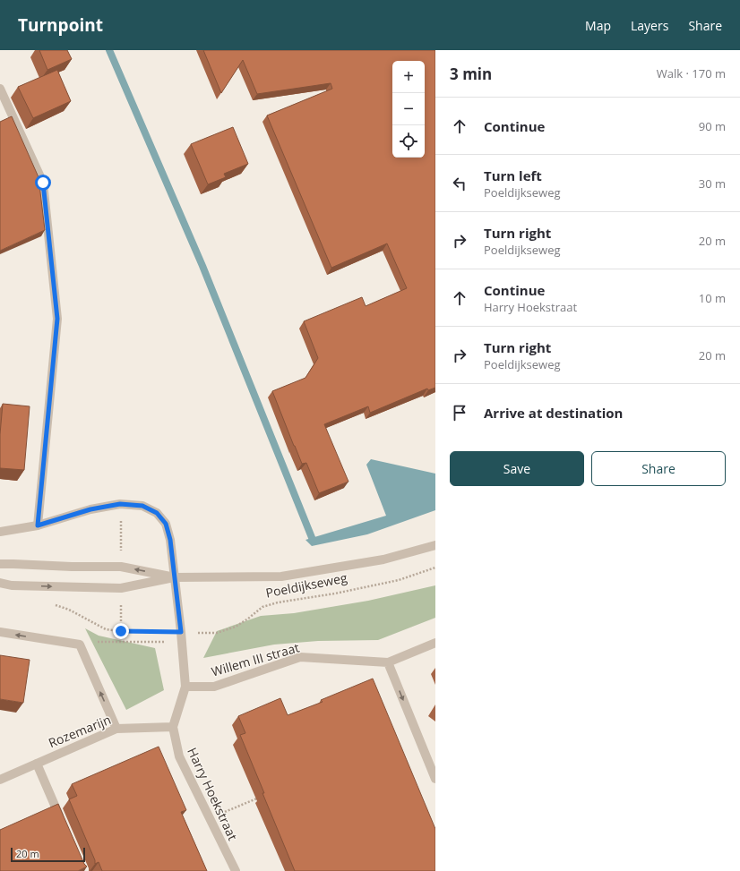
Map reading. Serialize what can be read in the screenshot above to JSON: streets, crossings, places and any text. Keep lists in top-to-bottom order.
{
  "streets": {
    "street": [
      "Poeldijkseweg",
      "Willem III straat",
      "Rozemarijn",
      "Harry Hoekstraat"
    ]
  },
  "crossings": [
    ["Poeldijkseweg", "Harry Hoekstraat"],
    ["Willem III straat", "Harry Hoekstraat"],
    ["Rozemarijn", "Harry Hoekstraat"]
  ],
  "scale_bar": "20 m",
  "page": {
    "header": "Turnpoint",
    "nav": ["Map", "Layers", "Share"],
    "heading": ["3 min", "Walk · 170 m"],
    "map_buttons": ["+", "−"],
    "list": [
      ["Continue", "90 m"],
      ["Turn left", "Poeldijkseweg", "30 m"],
      ["Turn right", "Poeldijkseweg", "20 m"],
      ["Continue", "Harry Hoekstraat", "10 m"],
      ["Turn right", "Poeldijkseweg", "20 m"],
      "Arrive at destination"
    ],
    "buttons": ["Save", "Share"],
    "scale": "20 m"
  }
}
